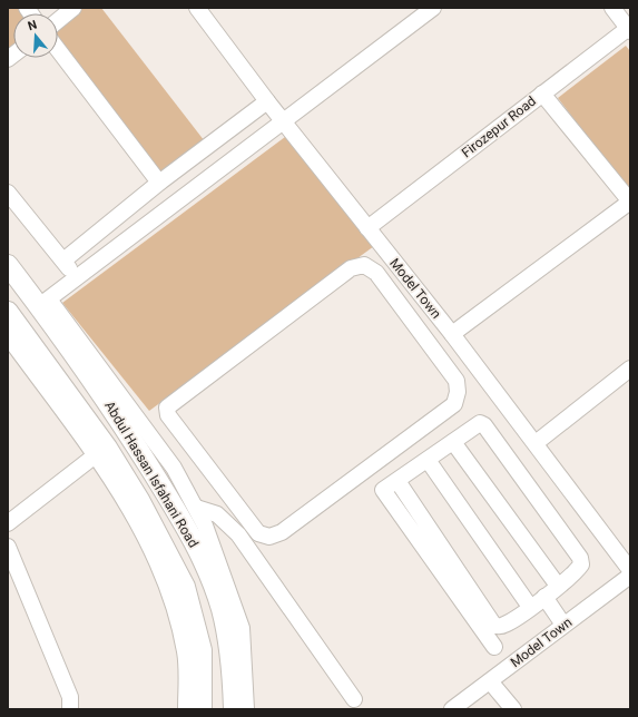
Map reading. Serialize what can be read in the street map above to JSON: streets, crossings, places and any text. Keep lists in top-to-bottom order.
{
  "streets": {
    "main road": ["Abdul Hassan Isfahani Road"],
    "street": ["Firozepur Road", "Model Town"]
  },
  "crossings": [
    ["Firozepur Road", "Model Town"]
  ],
  "north": "top"
}
